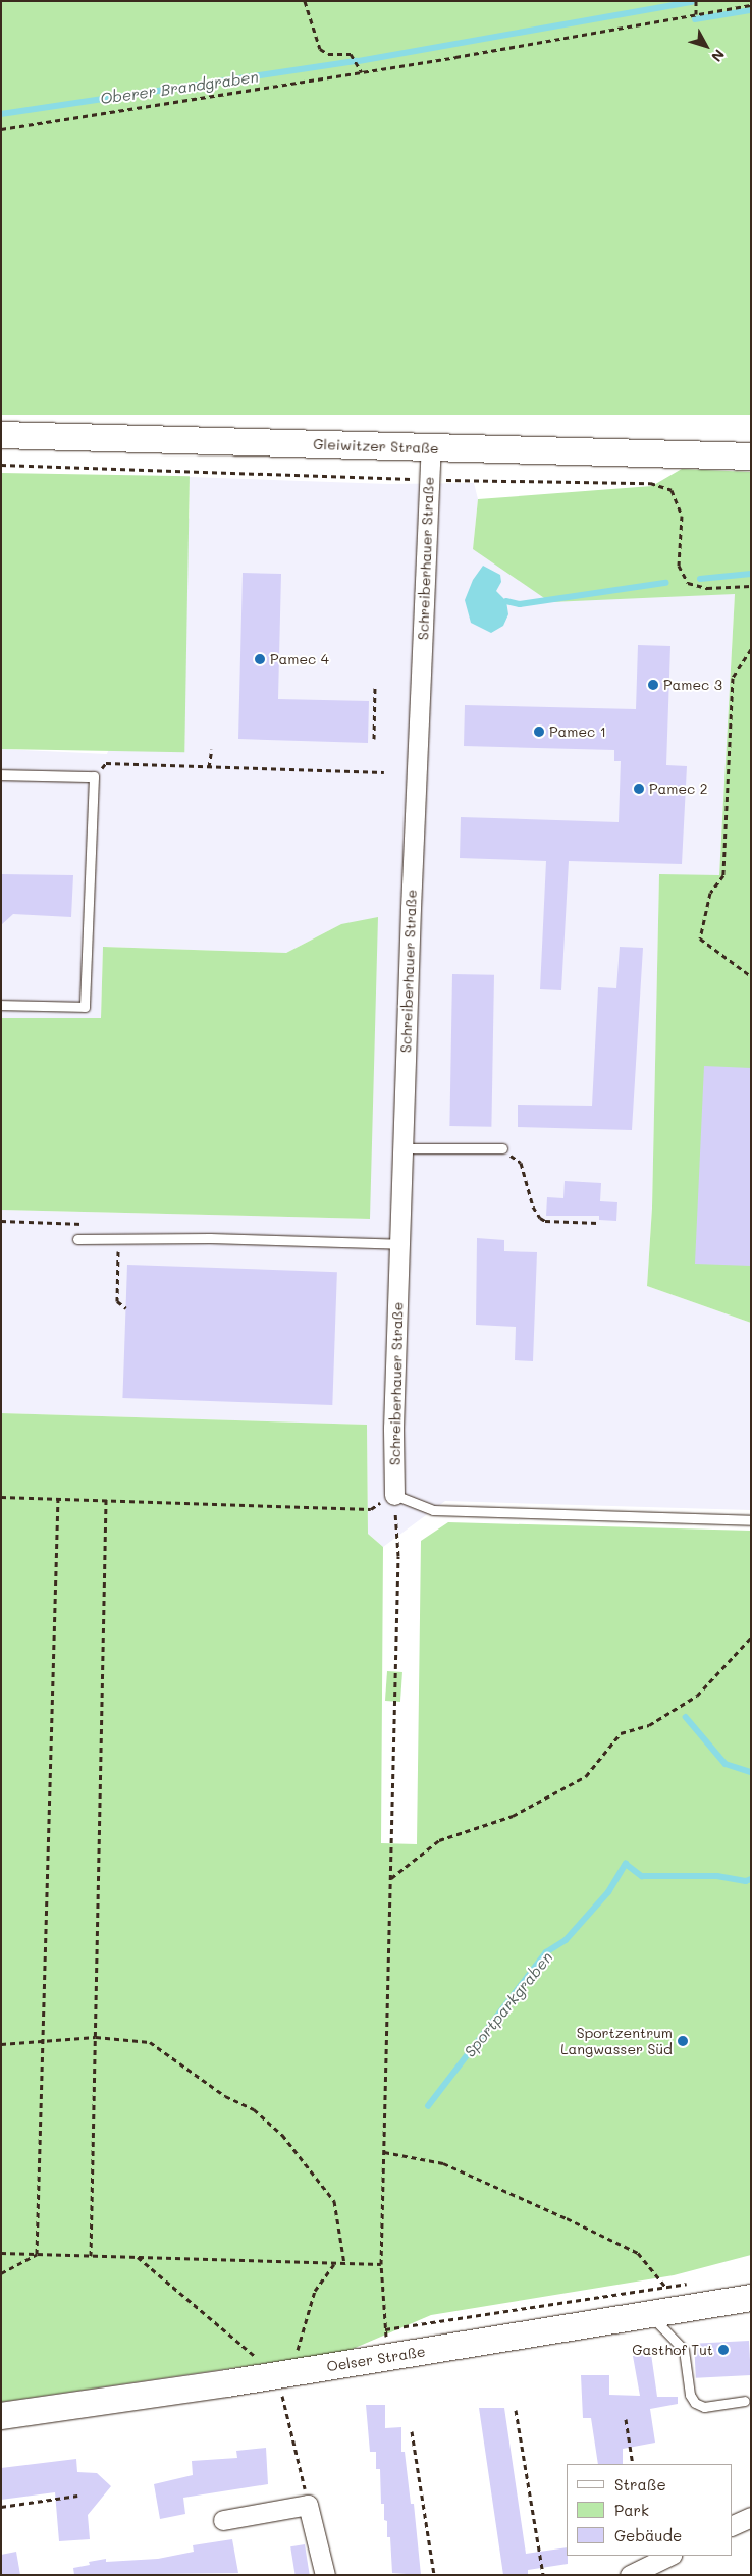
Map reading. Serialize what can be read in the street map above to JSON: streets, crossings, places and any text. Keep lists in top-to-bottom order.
{
  "streets": {
    "main road": ["Gleiwitzer Straße", "Oelser Straße"],
    "street": ["Schreiberhauer Straße"]
  },
  "crossings": [
    ["Gleiwitzer Straße", "Schreiberhauer Straße"]
  ],
  "water": ["Oberer Brandgraben", "Sportparkgraben"],
  "places": [
    "Pamec 4",
    "Pamec 3",
    "Pamec 1",
    "Pamec 2",
    "Sportzentrum Langwasser Süd",
    "Gasthof Tut"
  ],
  "legend": ["Straße", "Park", "Gebäude"],
  "north": "bottom right"
}
